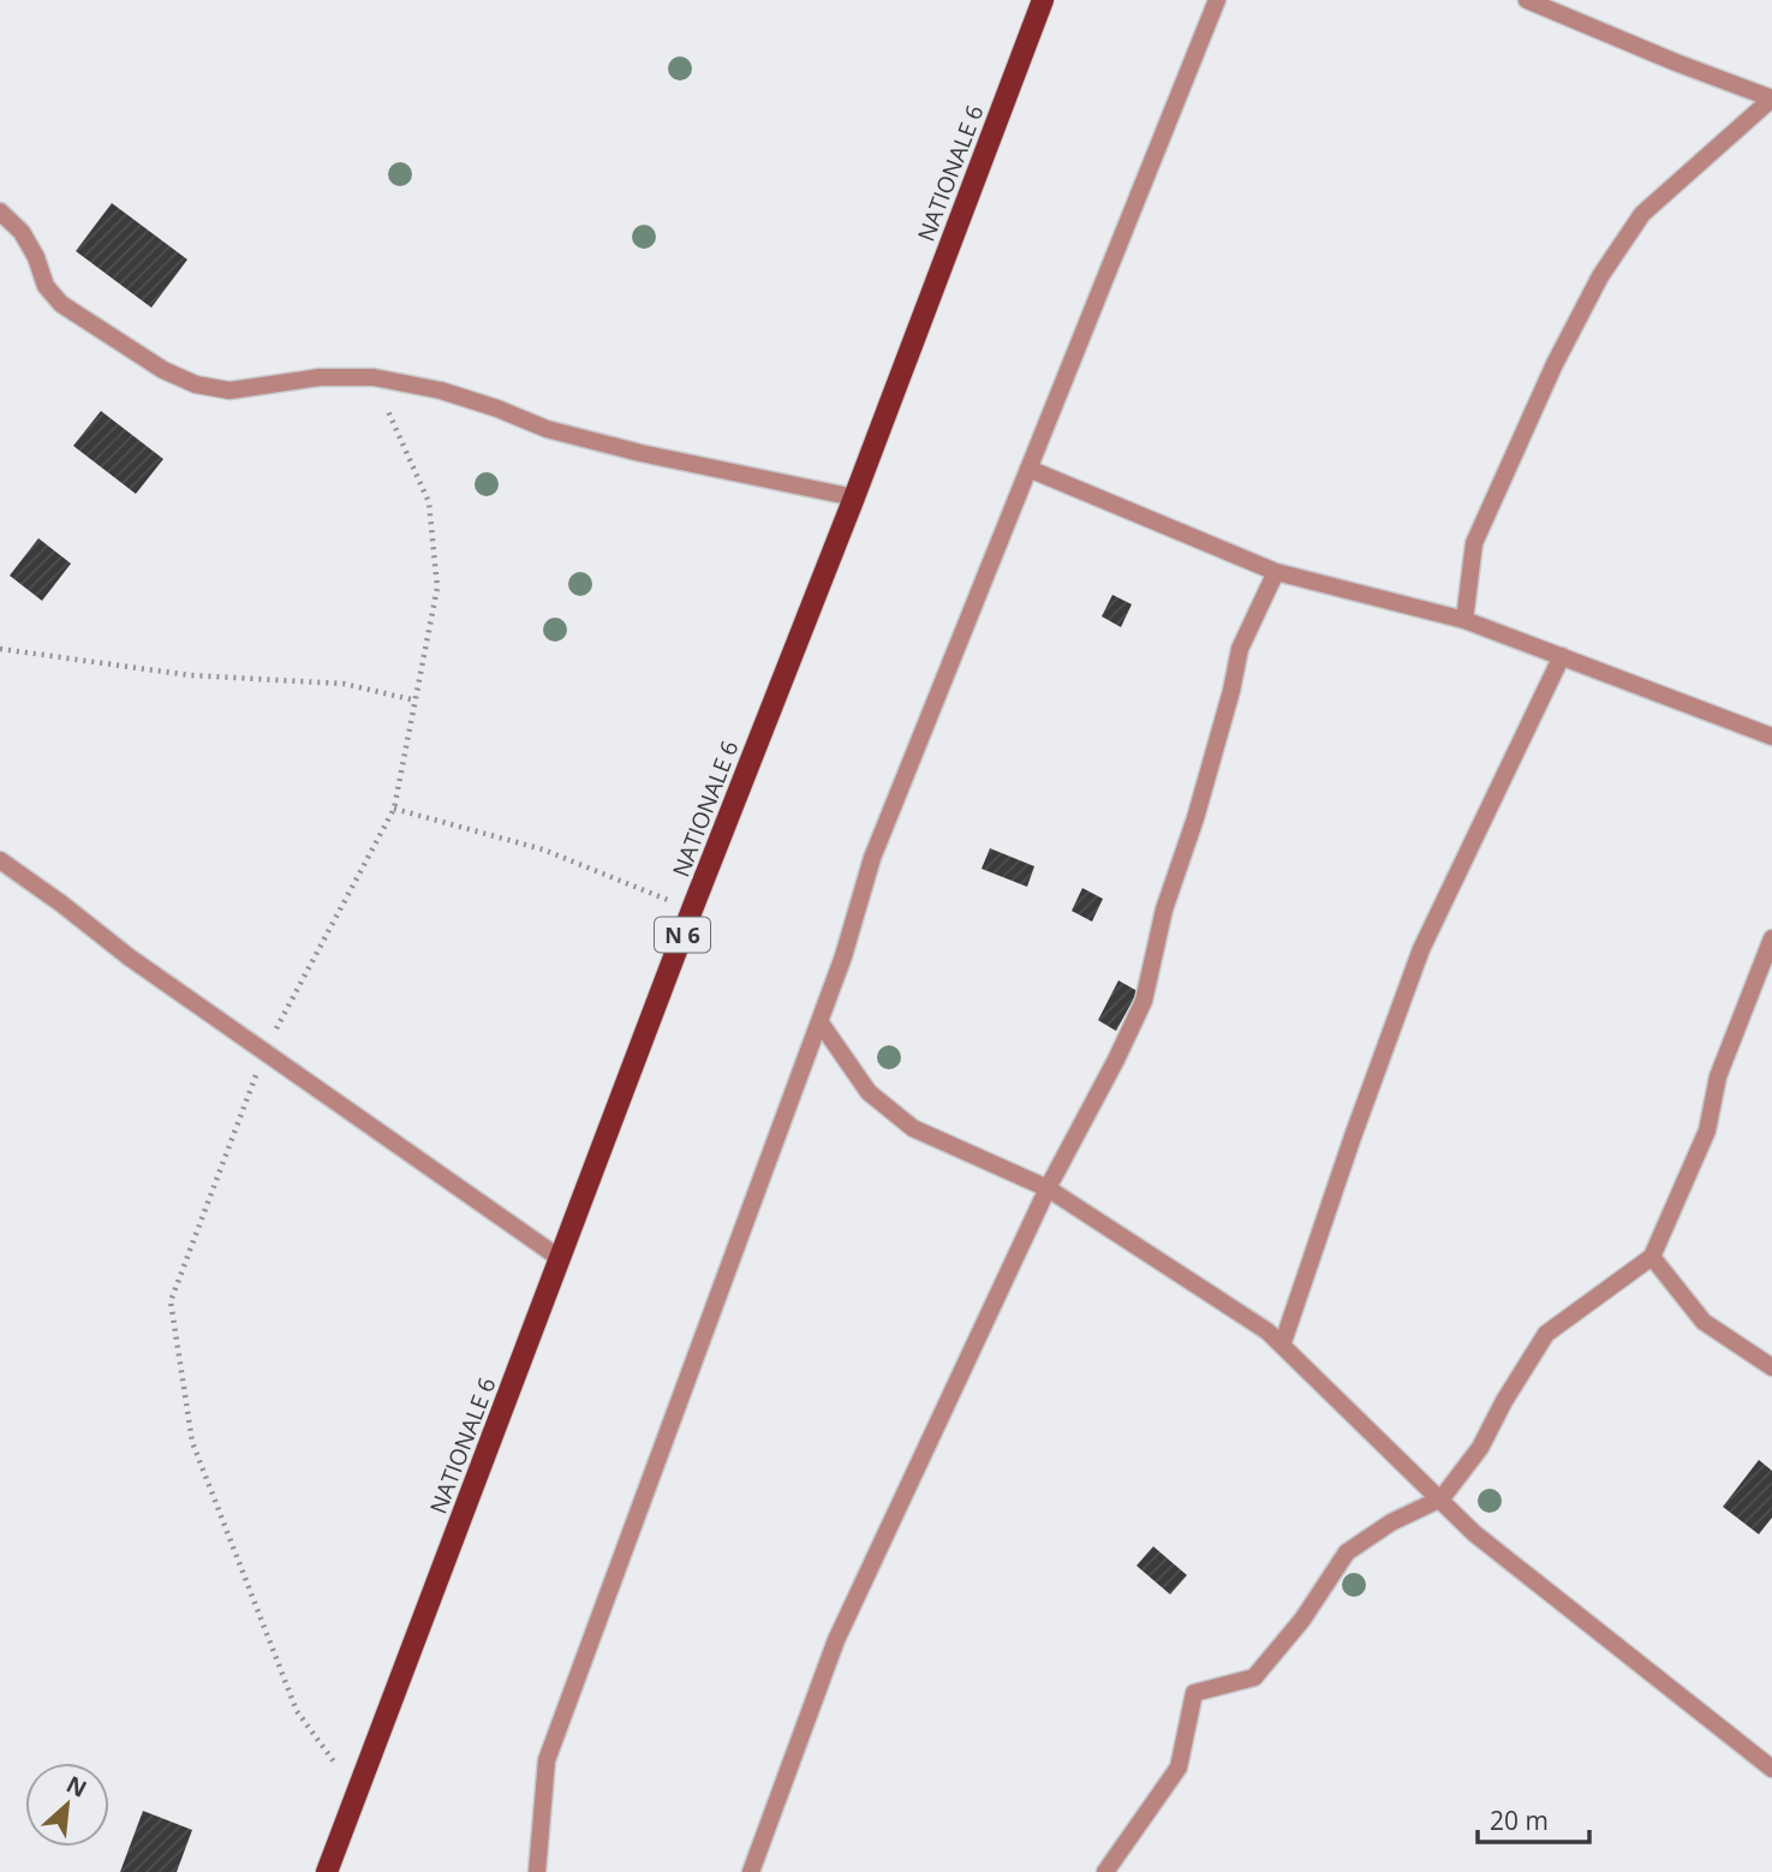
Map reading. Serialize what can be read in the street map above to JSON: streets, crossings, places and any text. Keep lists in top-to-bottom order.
{
  "streets": {
    "main road": ["NATIONALE 6", "N 6"]
  },
  "scale_bar": "20 m",
  "north": "top right"
}
